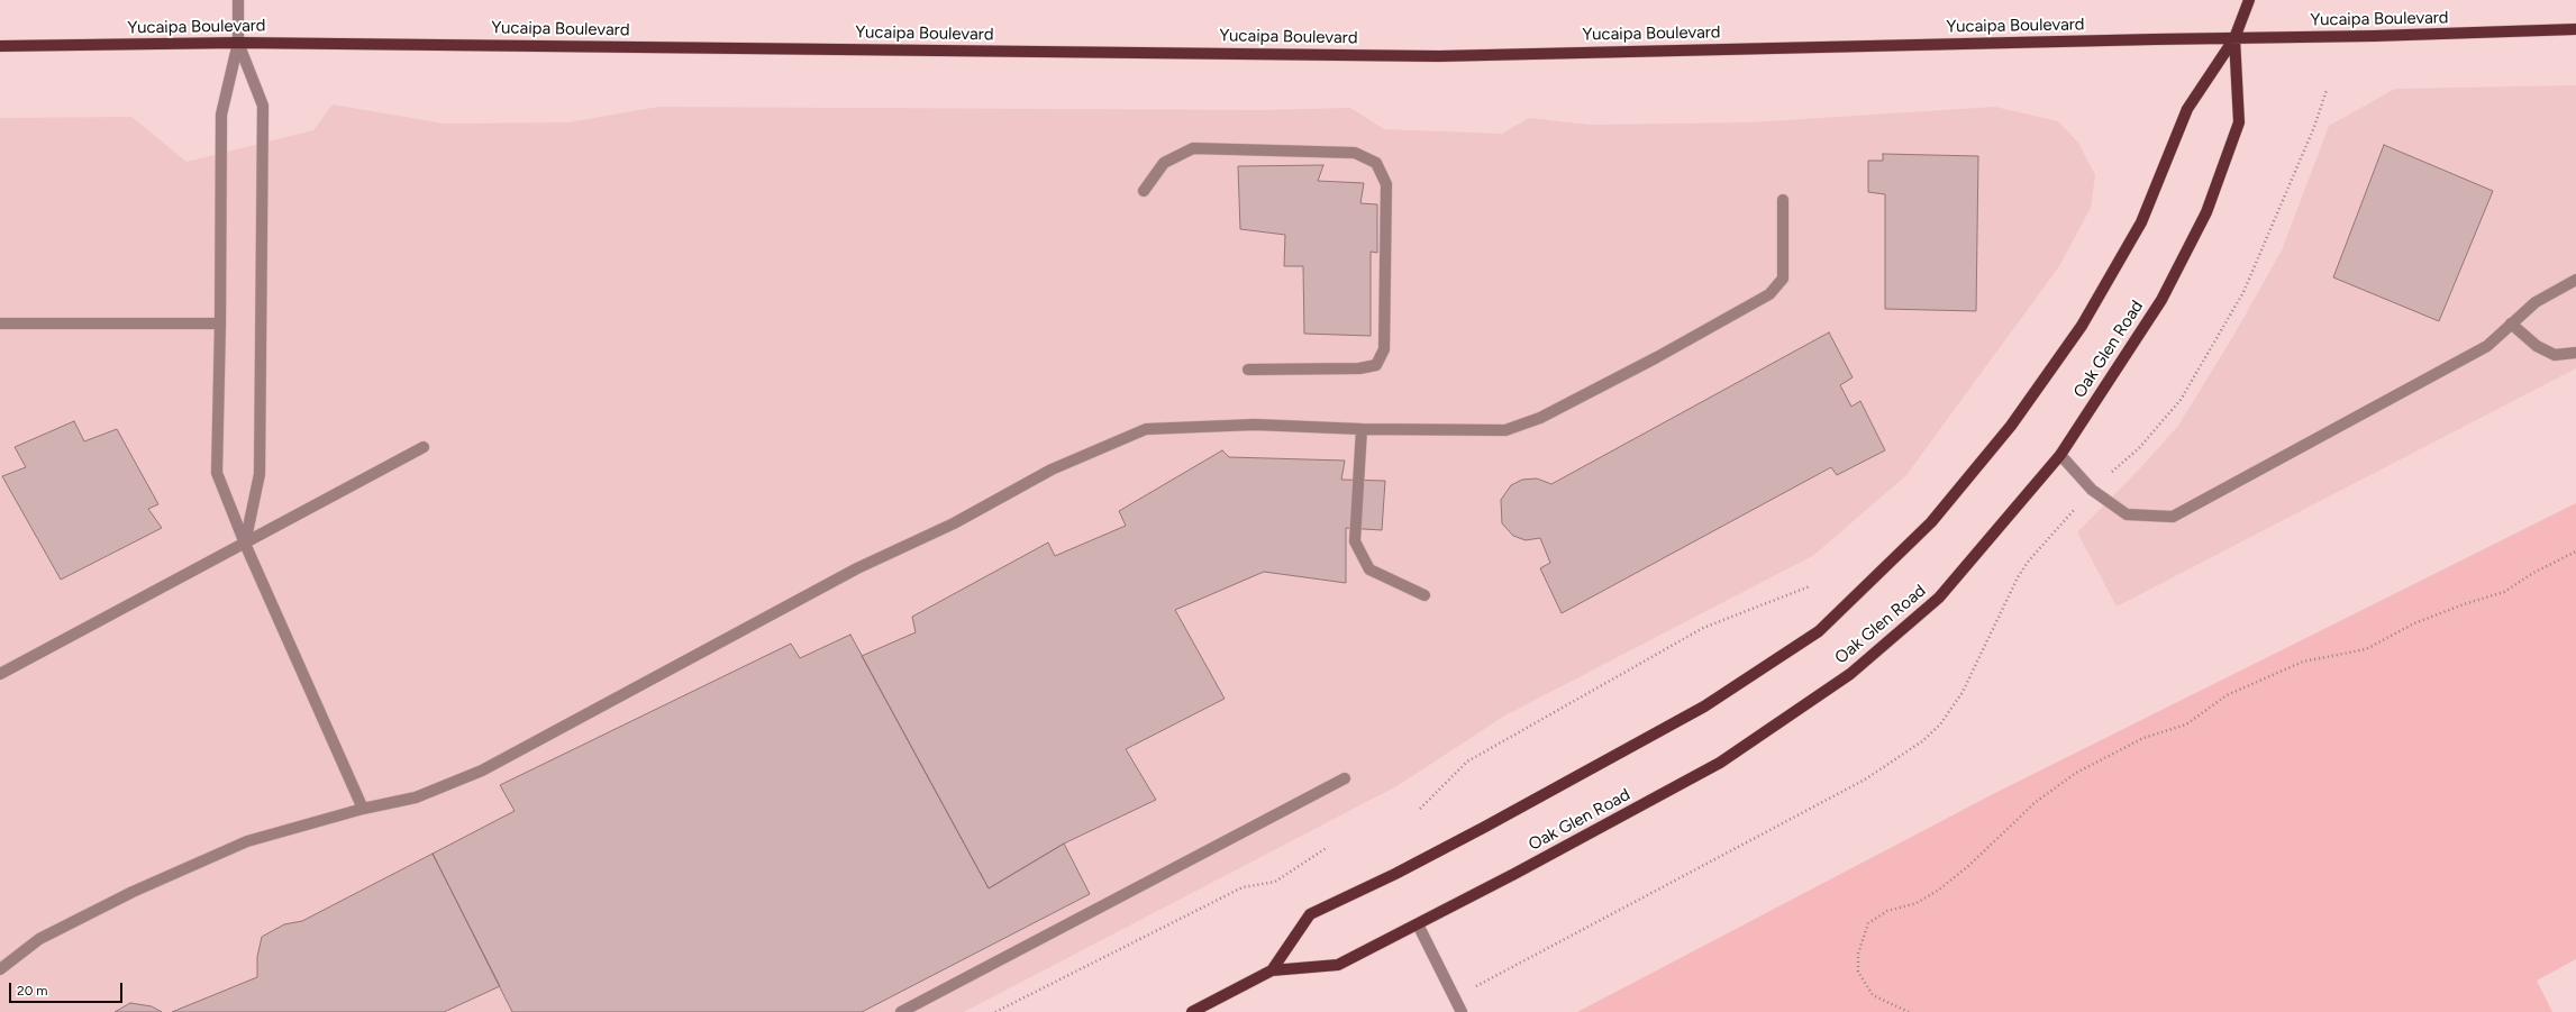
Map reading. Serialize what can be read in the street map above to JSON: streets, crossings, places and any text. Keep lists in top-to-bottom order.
{
  "streets": {
    "main road": ["Yucaipa Boulevard", "Oak Glen Road"]
  },
  "crossings": [
    ["Yucaipa Boulevard", "Oak Glen Road"]
  ],
  "scale_bar": "20 m"
}
